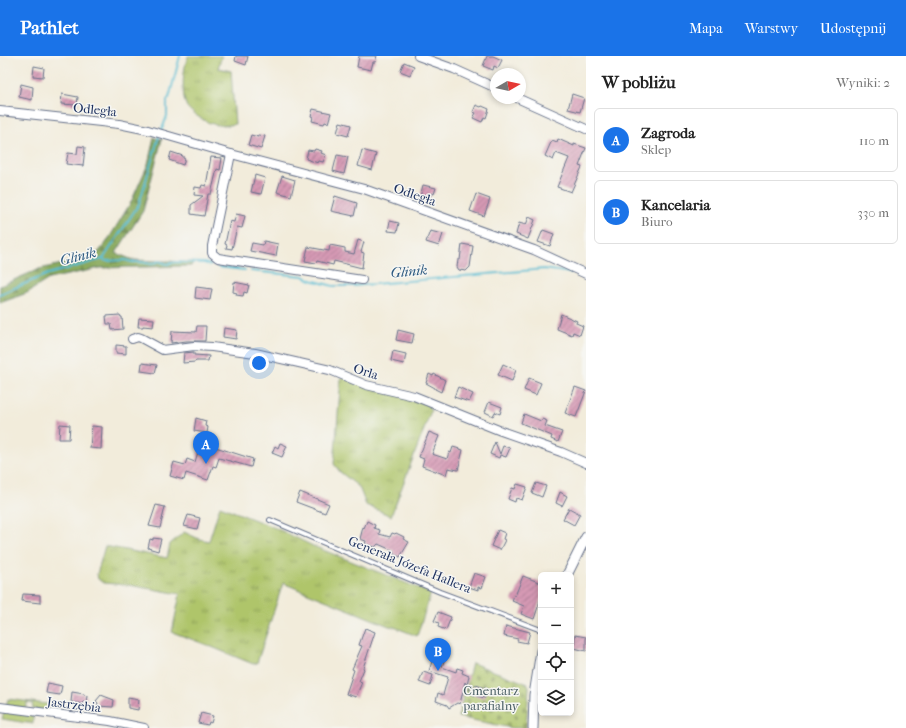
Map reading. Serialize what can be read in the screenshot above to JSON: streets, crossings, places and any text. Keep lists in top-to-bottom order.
{
  "streets": {
    "street": ["Odległa", "Orla", "Jastrzębia"],
    "lane": ["Generała Józefa Hallera"]
  },
  "water": ["Glinik"],
  "parks": ["Cmentarz parafialny"],
  "north": "right",
  "page": {
    "header": "Pathlet",
    "nav": ["Mapa", "Warstwy", "Udostępnij"],
    "heading": ["W pobliżu", "Wyniki: 2"],
    "list": [
      {
        "mark": "A",
        "name": "Zagroda",
        "note": "Sklep",
        "value": "110 m"
      },
      {
        "mark": "B",
        "name": "Kancelaria",
        "note": "Biuro",
        "value": "330 m"
      }
    ],
    "pins": ["A", "B"],
    "map_buttons": ["+", "−"]
  }
}
